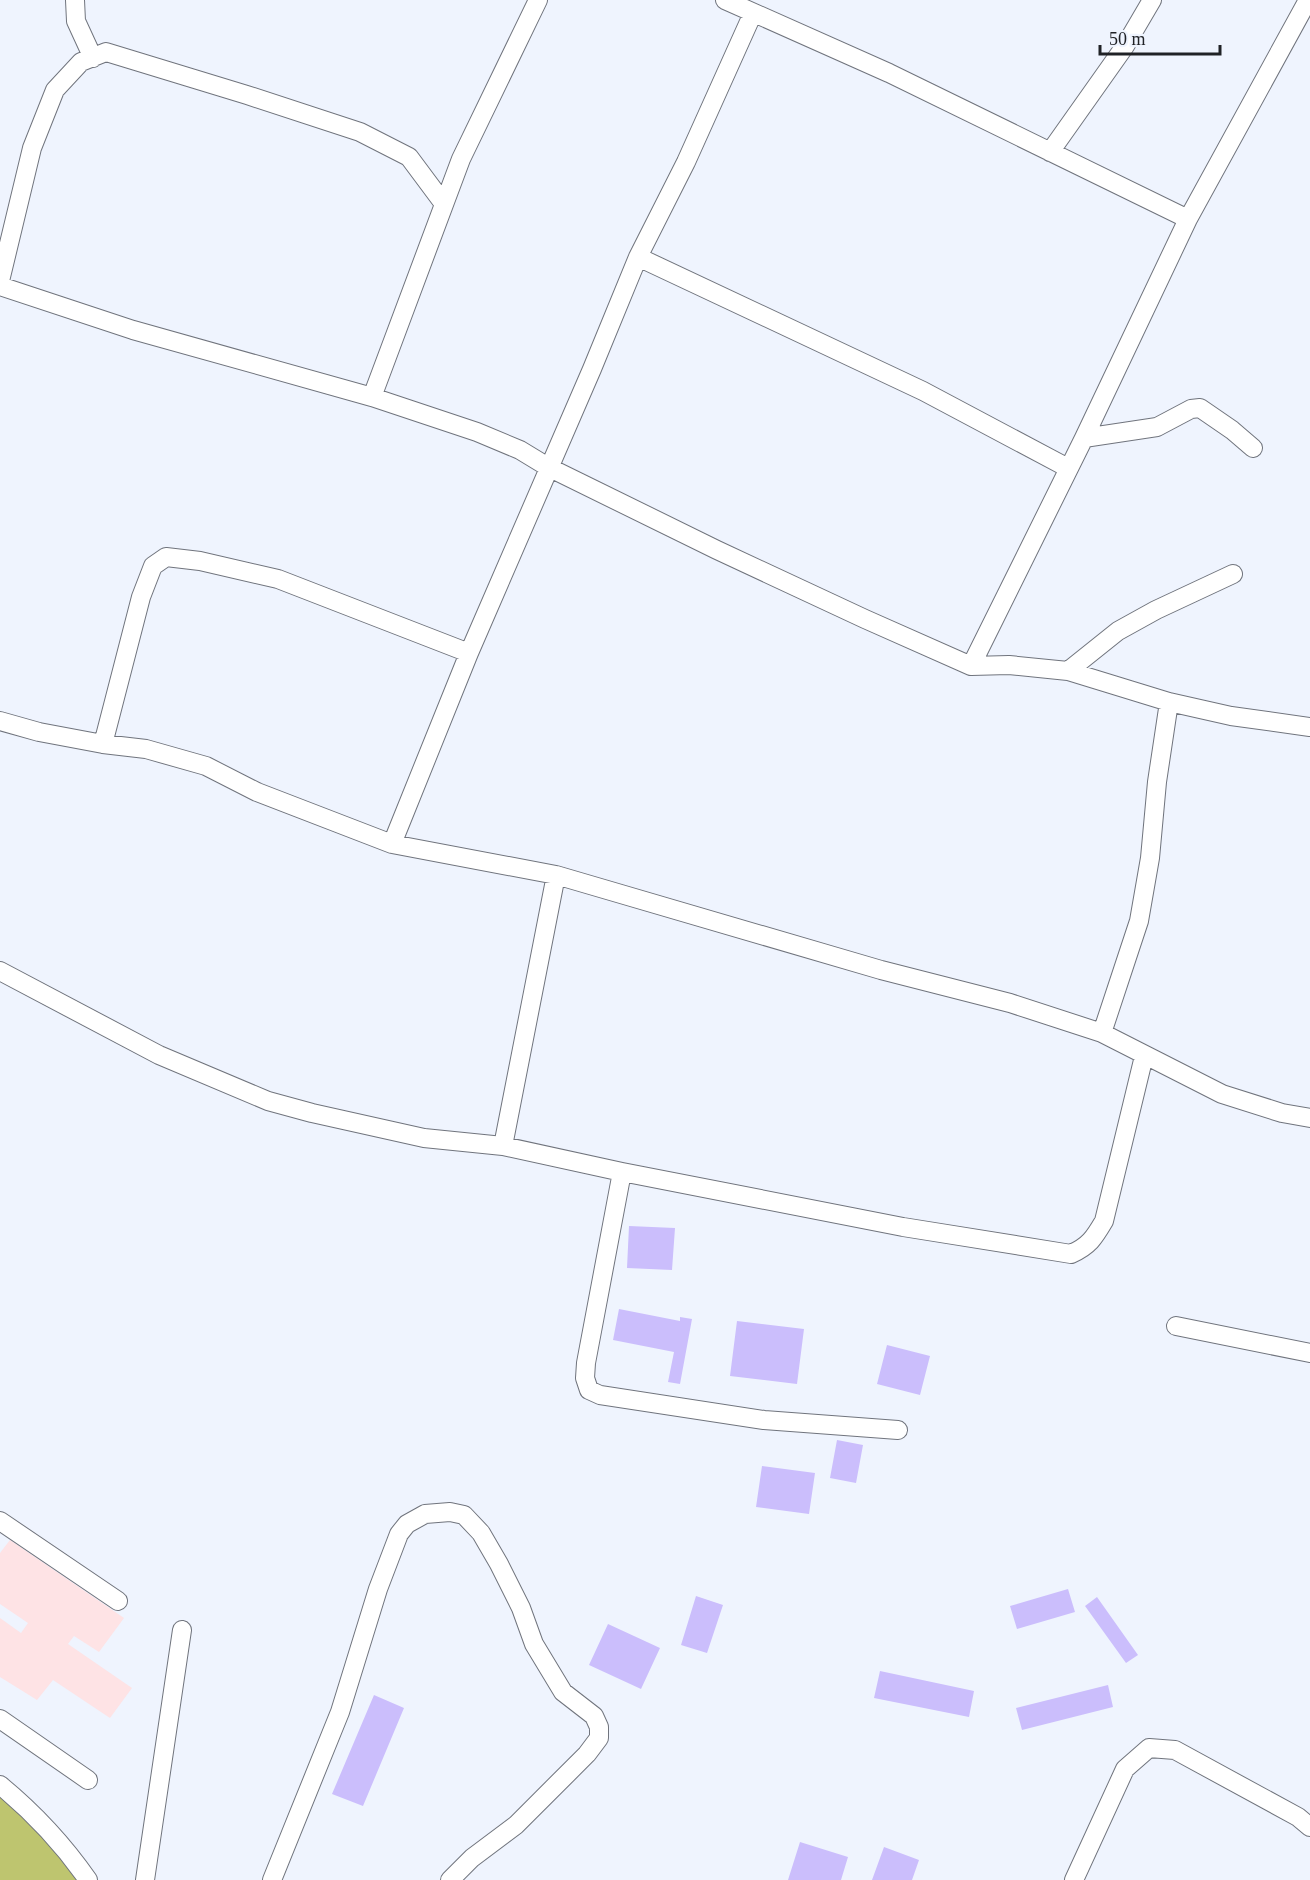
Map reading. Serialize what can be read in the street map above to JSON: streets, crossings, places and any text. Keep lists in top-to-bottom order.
{
  "scale_bar": "50 m"
}
